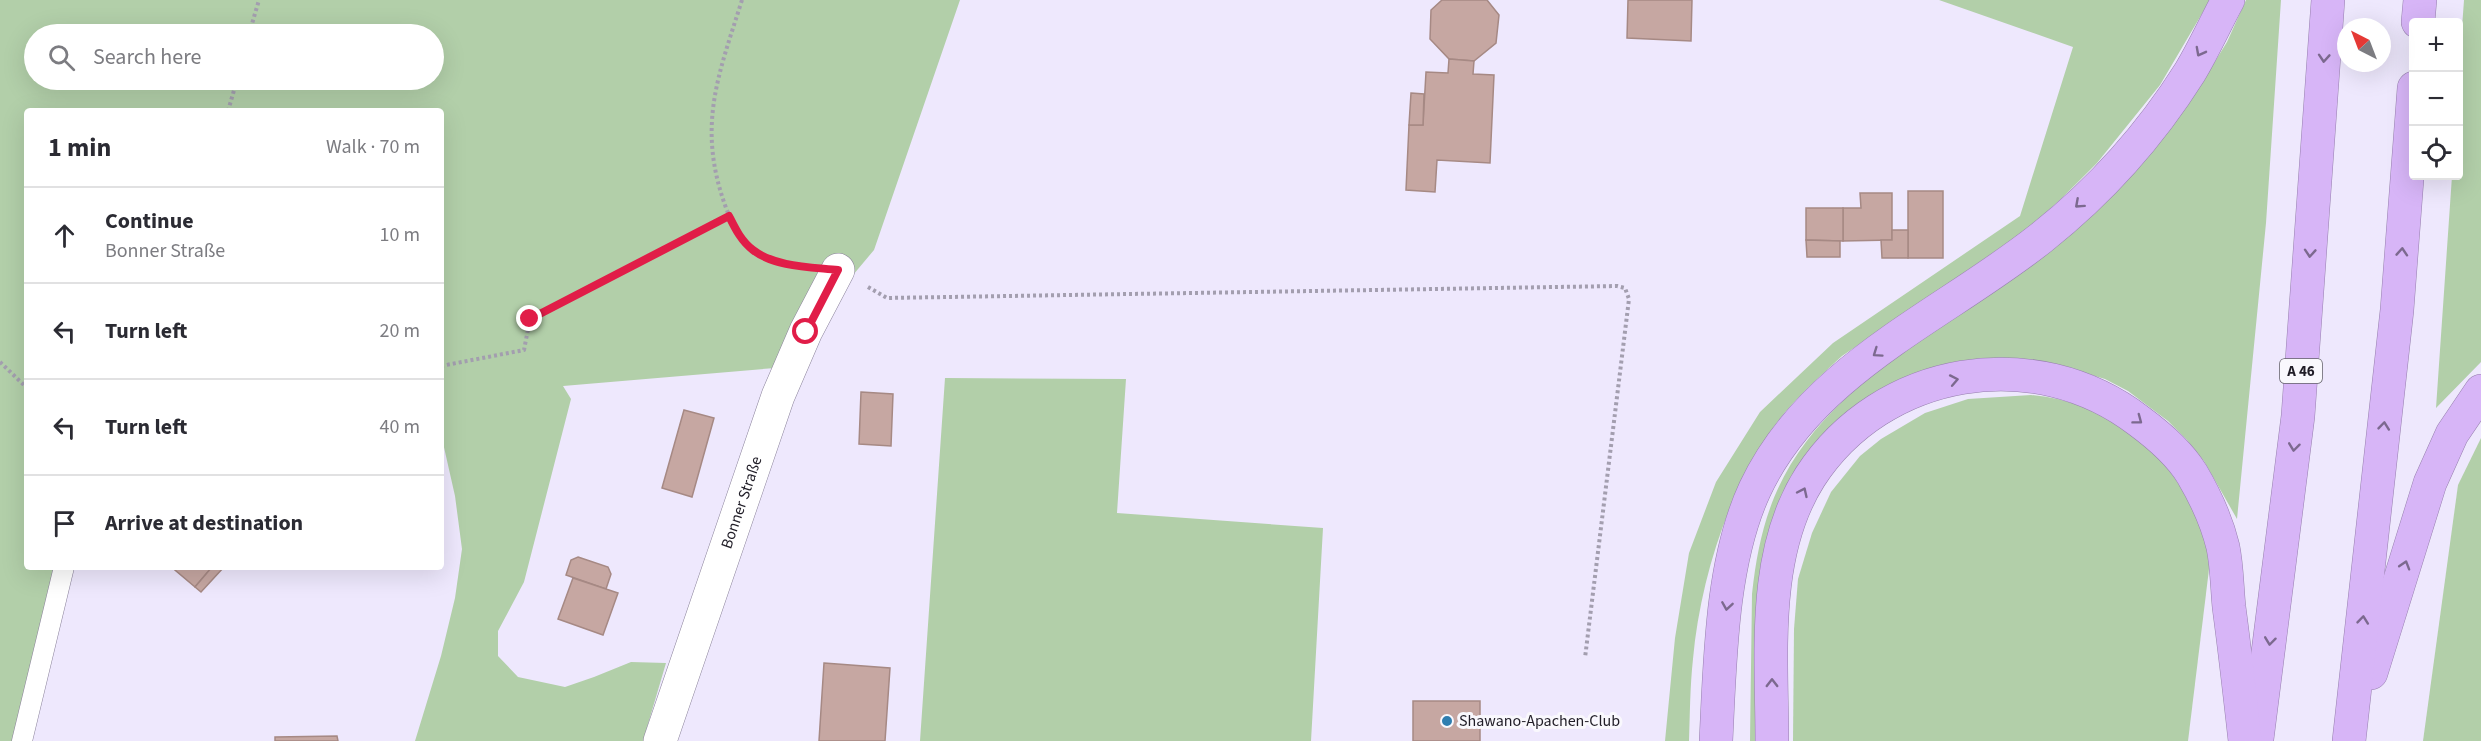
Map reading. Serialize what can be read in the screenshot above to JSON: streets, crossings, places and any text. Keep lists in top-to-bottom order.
{
  "streets": {
    "highway": ["A 46"],
    "street": ["Bonner Straße"]
  },
  "places": ["Shawano-Apachen-Club"],
  "north": "top left",
  "page": {
    "map_buttons": ["+", "−"],
    "search": "Search here",
    "heading": ["1 min", "Walk · 70 m"],
    "list": [
      ["Continue", "Bonner Straße", "10 m"],
      ["Turn left", "20 m"],
      ["Turn left", "40 m"],
      "Arrive at destination"
    ]
  }
}
